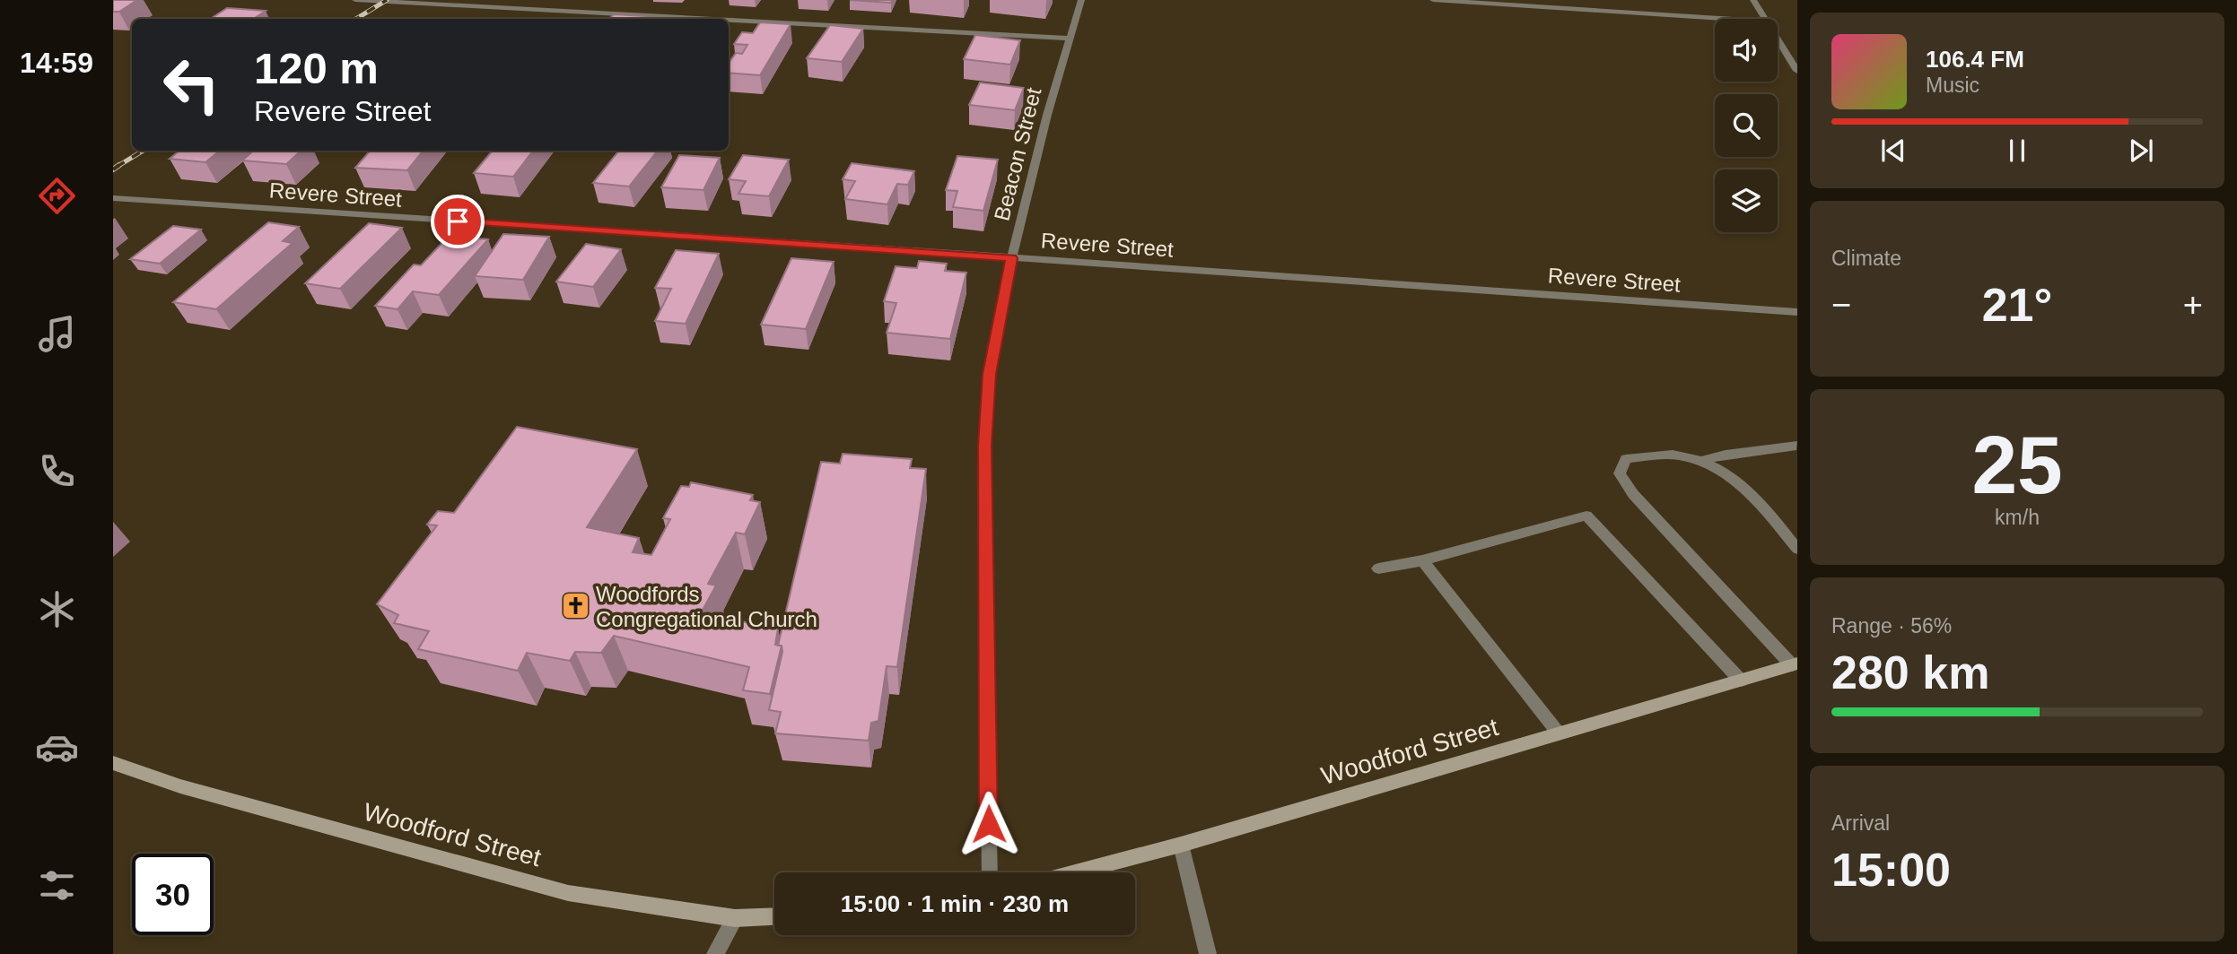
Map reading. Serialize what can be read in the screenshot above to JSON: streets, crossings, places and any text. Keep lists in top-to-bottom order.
{
  "streets": {
    "main road": ["Woodford Street"],
    "street": ["Beacon Street", "Revere Street"]
  },
  "crossings": [
    ["Beacon Street", "Revere Street"]
  ],
  "places": {
    "church": ["Woodfords Congregational Church"]
  },
  "page": {
    "tabs": "14:59",
    "turn": ["120 m", "Revere Street"],
    "song": ["106.4 FM", "Music"],
    "tile": [
      "Climate",
      ["25", "km/h"],
      ["Range · 56%", "280 km"],
      ["Arrival", "15:00"]
    ],
    "heat": ["−", "21°", "+"],
    "limit": "30",
    "trip": "15:00 · 1 min · 230 m"
  }
}
